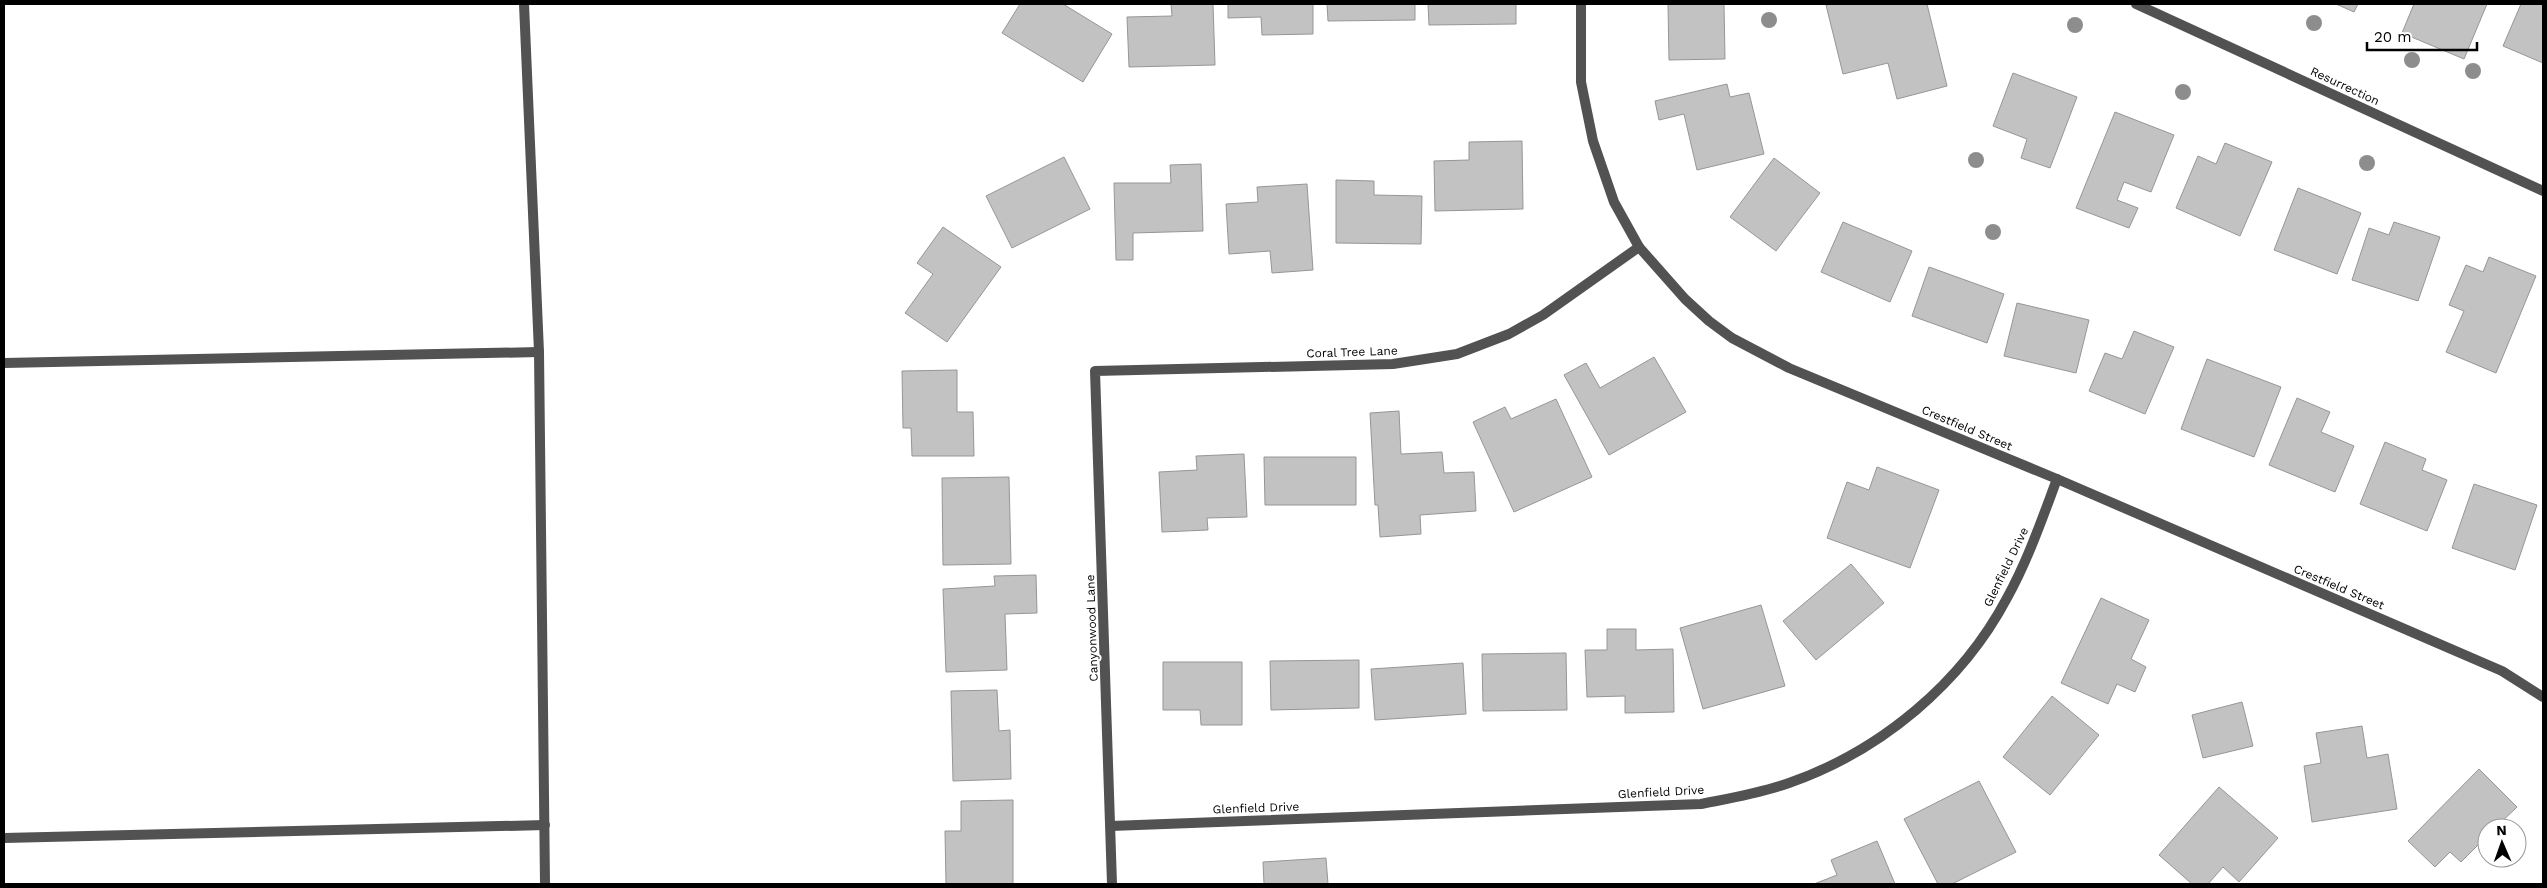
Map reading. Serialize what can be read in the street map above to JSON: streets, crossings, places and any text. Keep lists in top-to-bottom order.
{
  "streets": {
    "street": [
      "Resurrection",
      "Coral Tree Lane",
      "Crestfield Street",
      "Glenfield Drive",
      "Canyonwood Lane"
    ]
  },
  "crossings": [
    ["Coral Tree Lane", "Crestfield Street"],
    ["Coral Tree Lane", "Canyonwood Lane"],
    ["Crestfield Street", "Glenfield Drive"],
    ["Glenfield Drive", "Canyonwood Lane"]
  ],
  "scale_bar": "20 m",
  "north": "top"
}
